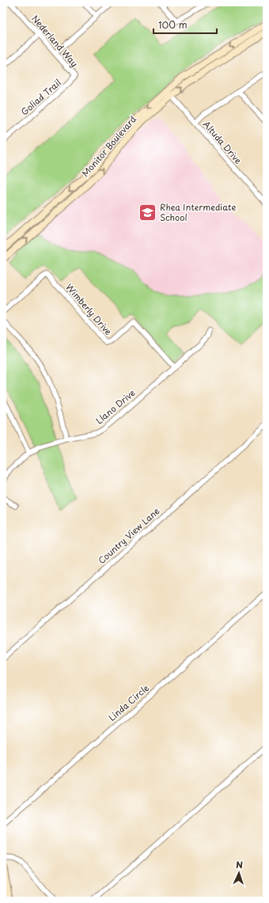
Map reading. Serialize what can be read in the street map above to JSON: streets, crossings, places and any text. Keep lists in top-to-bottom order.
{
  "streets": {
    "street": [
      "Nederland Way",
      "Goliad Trail",
      "Altuda Drive",
      "Monitor Boulevard",
      "Wimberly Drive",
      "Llano Drive",
      "Country View Lane",
      "Linda Circle"
    ]
  },
  "crossings": [
    ["Nederland Way", "Goliad Trail"],
    ["Altuda Drive", "Monitor Boulevard"],
    ["Wimberly Drive", "Llano Drive"]
  ],
  "places": {
    "school or university": ["Rhea Intermediate School"]
  },
  "scale_bar": "100 m",
  "north": "top"
}
